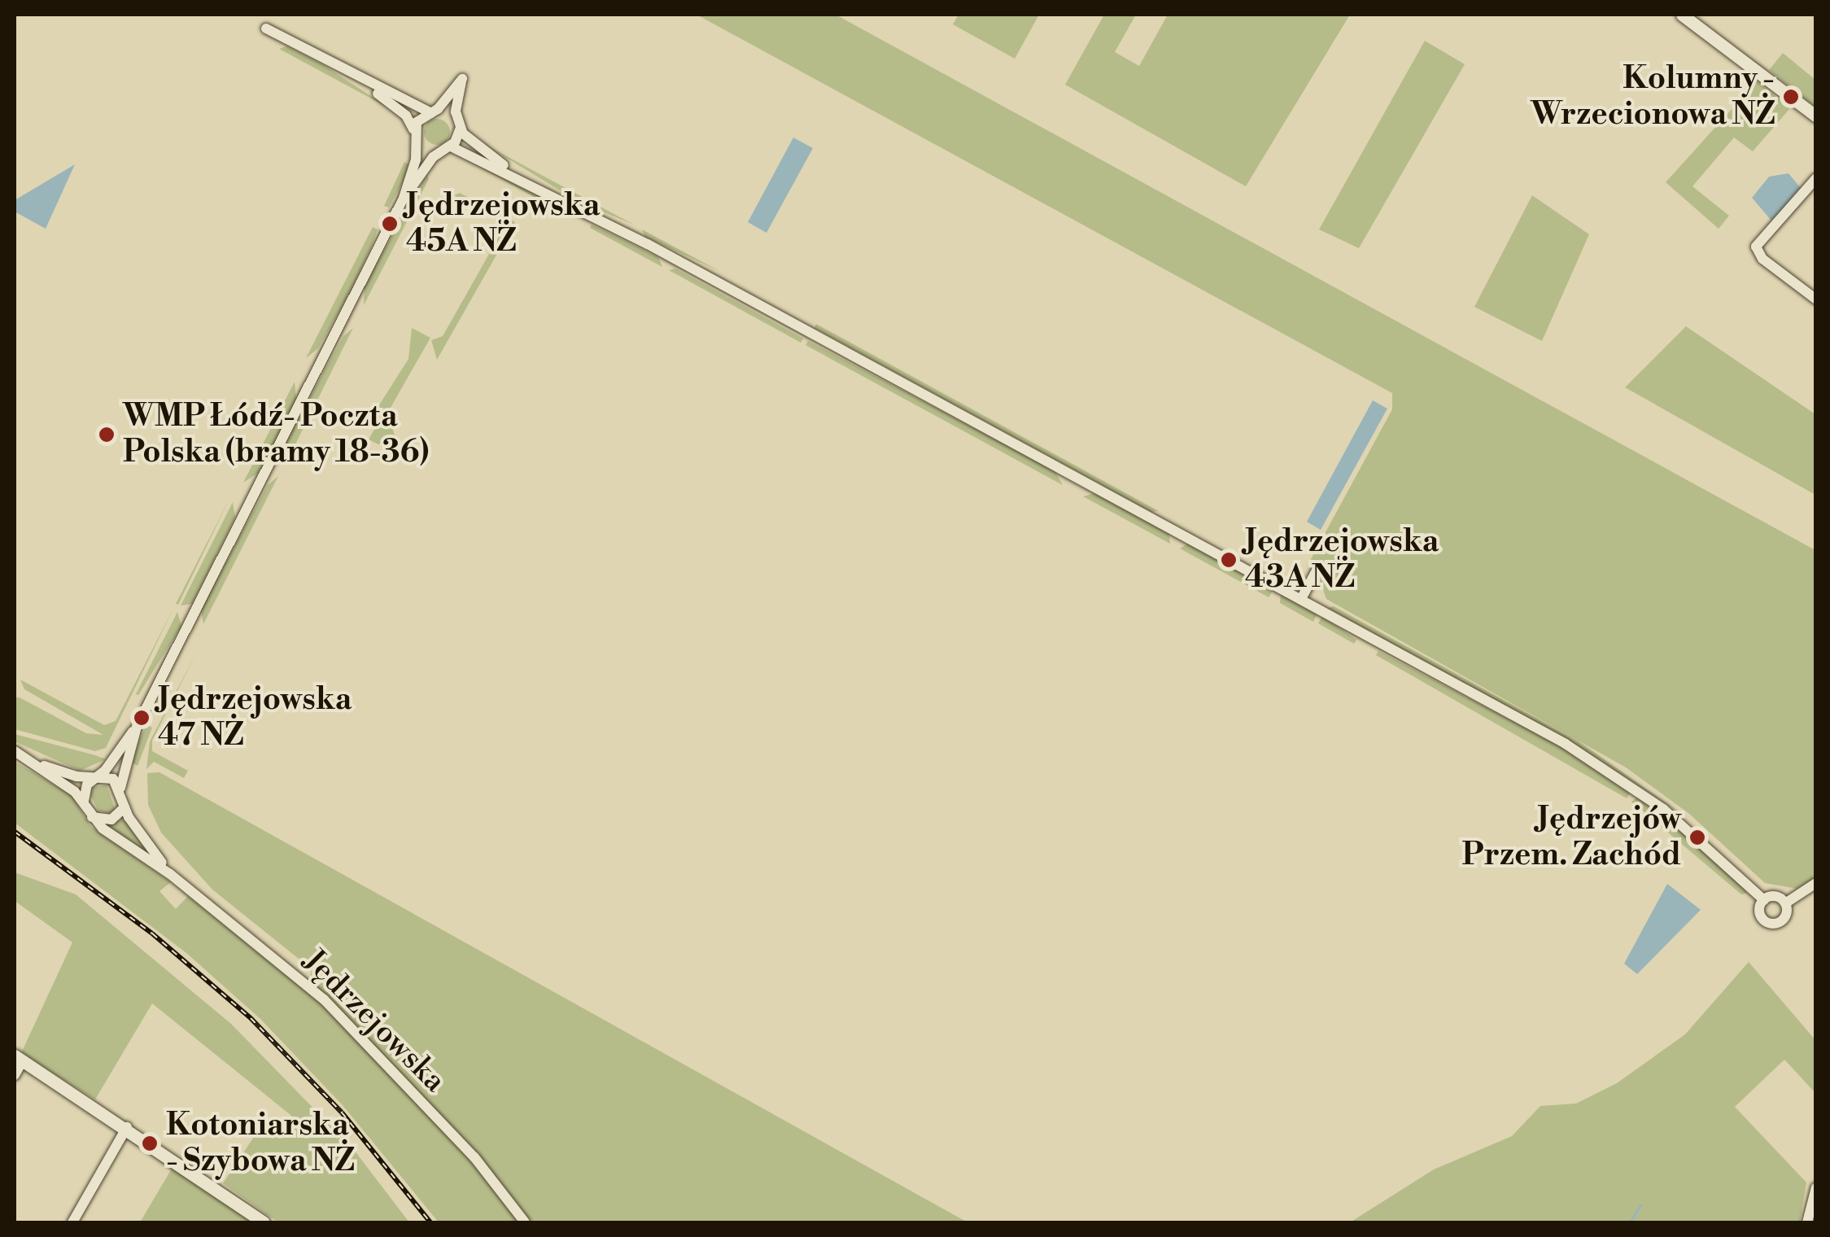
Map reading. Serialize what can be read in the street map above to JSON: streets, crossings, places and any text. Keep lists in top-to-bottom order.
{
  "streets": {
    "street": ["Jędrzejowska"]
  },
  "places": [
    "Kolumny - Wrzecionowa NŻ",
    "Jędrzejowska 45A NŻ",
    "WMP Łódź- Poczta Polska (bramy 18-36)",
    "Jędrzejowska 43A NŻ",
    "Jędrzejowska 47 NŻ",
    "Jędrzejów Przem. Zachód",
    "Kotoniarska - Szybowa NŻ"
  ]
}
